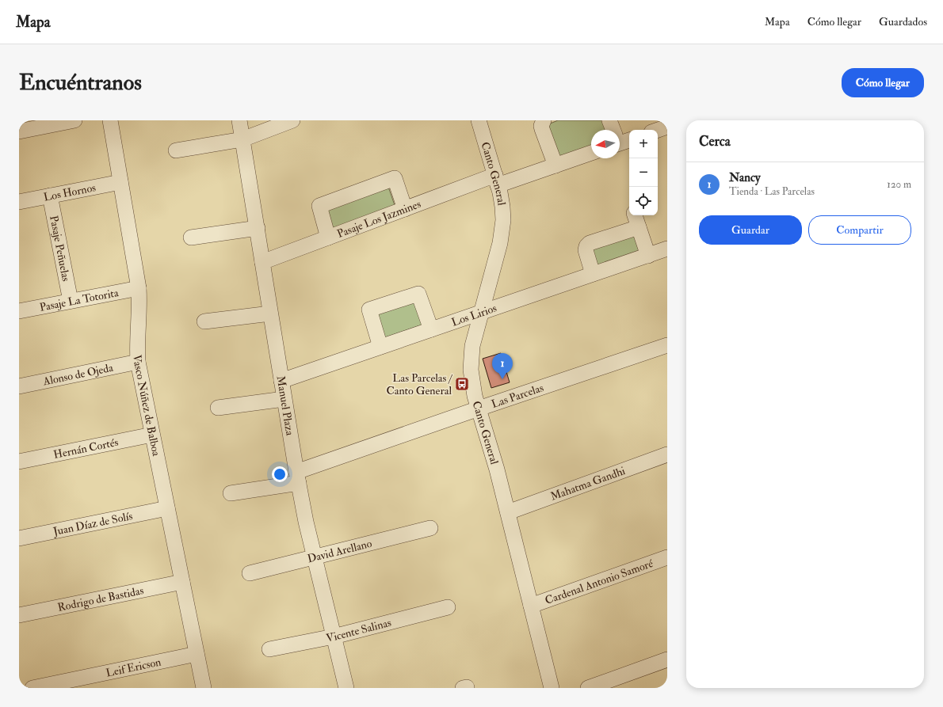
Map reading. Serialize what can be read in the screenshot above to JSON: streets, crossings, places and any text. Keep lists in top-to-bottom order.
{
  "streets": {
    "street": [
      "Canto General",
      "Los Hornos",
      "Pasaje Los Jazmines",
      "Pasaje Peñuelas",
      "Pasaje La Totorita",
      "Los Lirios",
      "Alonso de Ojeda",
      "Las Parcelas",
      "Vasco Núñez de Balboa",
      "Manuel Plaza",
      "Hernán Cortés",
      "Mahatma Gandhi",
      "Juan Díaz de Solís",
      "David Arellano",
      "Cardenal Antonio Samoré",
      "Rodrigo de Bastidas",
      "Vicente Salinas",
      "Leif Ericson"
    ]
  },
  "crossings": [
    ["Canto General", "Pasaje Los Jazmines"],
    ["Canto General", "Los Lirios"],
    ["Canto General", "Las Parcelas"],
    ["Canto General", "Mahatma Gandhi"],
    ["Canto General", "Cardenal Antonio Samoré"],
    ["Los Hornos", "Pasaje Peñuelas"],
    ["Los Hornos", "Vasco Núñez de Balboa"],
    ["Pasaje Los Jazmines", "Manuel Plaza"],
    ["Pasaje Peñuelas", "Pasaje La Totorita"],
    ["Pasaje La Totorita", "Vasco Núñez de Balboa"],
    ["Los Lirios", "Manuel Plaza"],
    ["Alonso de Ojeda", "Vasco Núñez de Balboa"],
    ["Las Parcelas", "Manuel Plaza"],
    ["Vasco Núñez de Balboa", "Hernán Cortés"],
    ["Vasco Núñez de Balboa", "Juan Díaz de Solís"],
    ["Vasco Núñez de Balboa", "Rodrigo de Bastidas"],
    ["Vasco Núñez de Balboa", "Leif Ericson"],
    ["Manuel Plaza", "David Arellano"],
    ["Manuel Plaza", "Vicente Salinas"]
  ],
  "places": {
    "bus stop": ["Las Parcelas / Canto General"]
  },
  "north": "left",
  "page": {
    "header": "Mapa",
    "nav": ["Mapa", "Cómo llegar", "Guardados"],
    "buttons": [
      "Cómo llegar",
      ["Guardar", "Compartir"]
    ],
    "title": "Encuéntranos",
    "heading": "Cerca",
    "map_buttons": ["+", "−"],
    "list": [
      {
        "mark": "1",
        "name": "Nancy",
        "note": "Tienda · Las Parcelas",
        "value": "120 m"
      }
    ],
    "pins": "1"
  }
}
